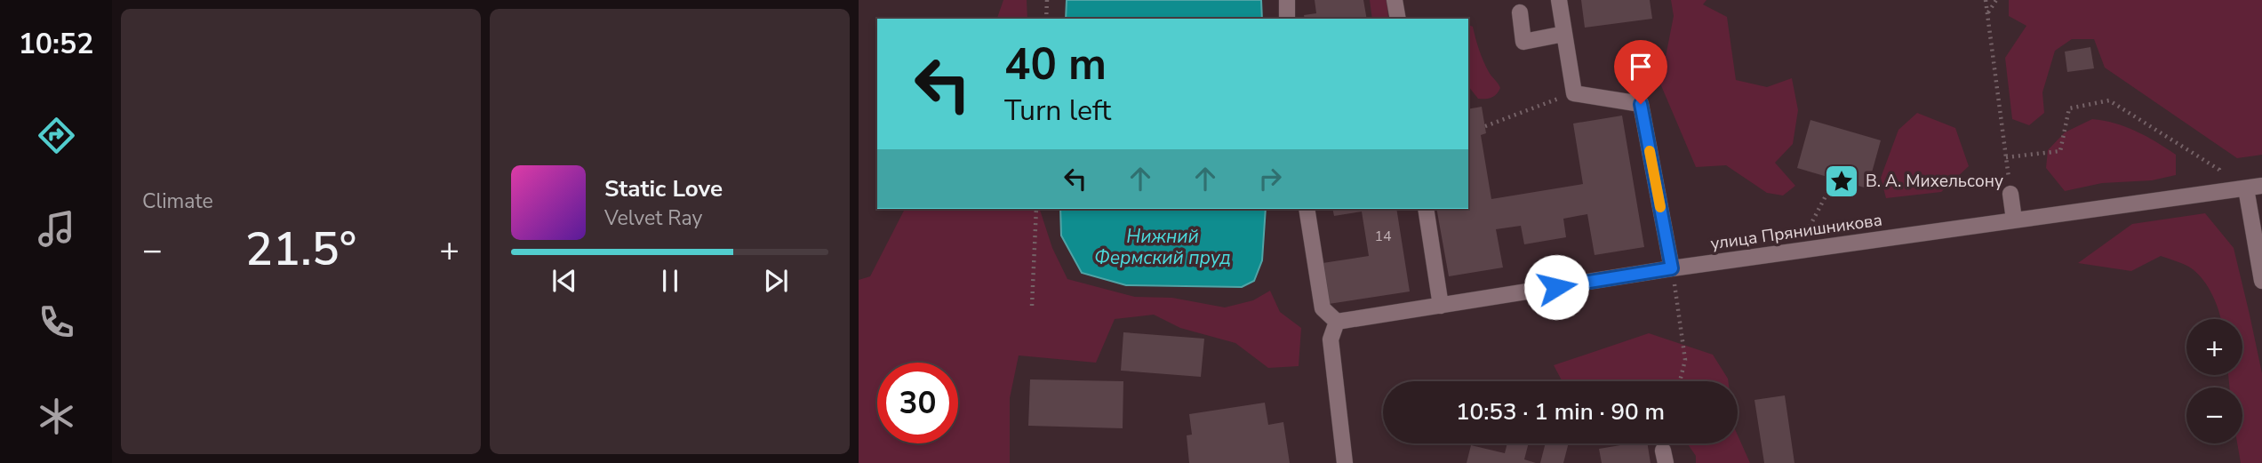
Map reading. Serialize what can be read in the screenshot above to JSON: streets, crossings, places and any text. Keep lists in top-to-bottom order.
{
  "streets": {
    "street": ["улица Прянишникова"]
  },
  "water": ["Нижний Фермский пруд"],
  "places": {
    "place": ["В. А. Михельсону"]
  },
  "house_numbers": ["14"],
  "page": {
    "tabs": "10:52",
    "tile": "Climate",
    "turn": ["40 m", "Turn left"],
    "song": ["Static Love", "Velvet Ray"],
    "heat": ["−", "21.5°", "+"],
    "map_buttons": ["+", "−"],
    "limit": "30",
    "trip": "10:53 · 1 min · 90 m"
  }
}
